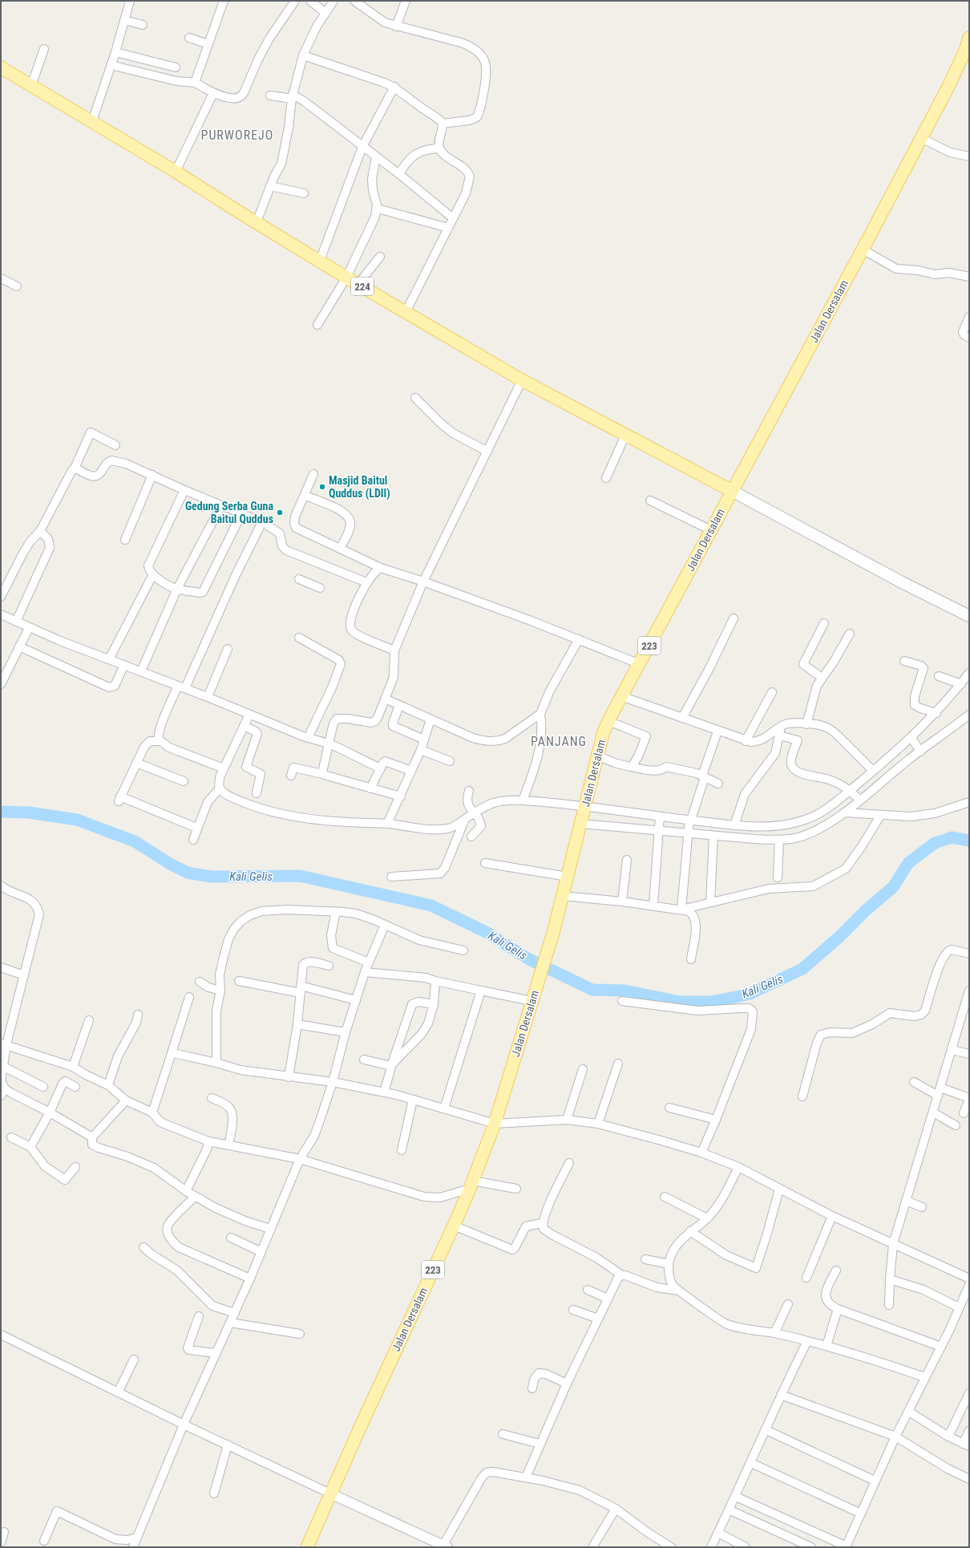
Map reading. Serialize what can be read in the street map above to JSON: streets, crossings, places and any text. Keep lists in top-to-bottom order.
{
  "streets": {
    "main road": ["224", "Jalan Dersalam", "223"]
  },
  "crossings": [
    ["224", "Jalan Dersalam"]
  ],
  "districts": ["PURWOREJO", "PANJANG"],
  "water": ["Kali Gelis"],
  "places": ["Masjid Baitul Quddus (LDII)", "Gedung Serba Guna Baitul Quddus"]
}
